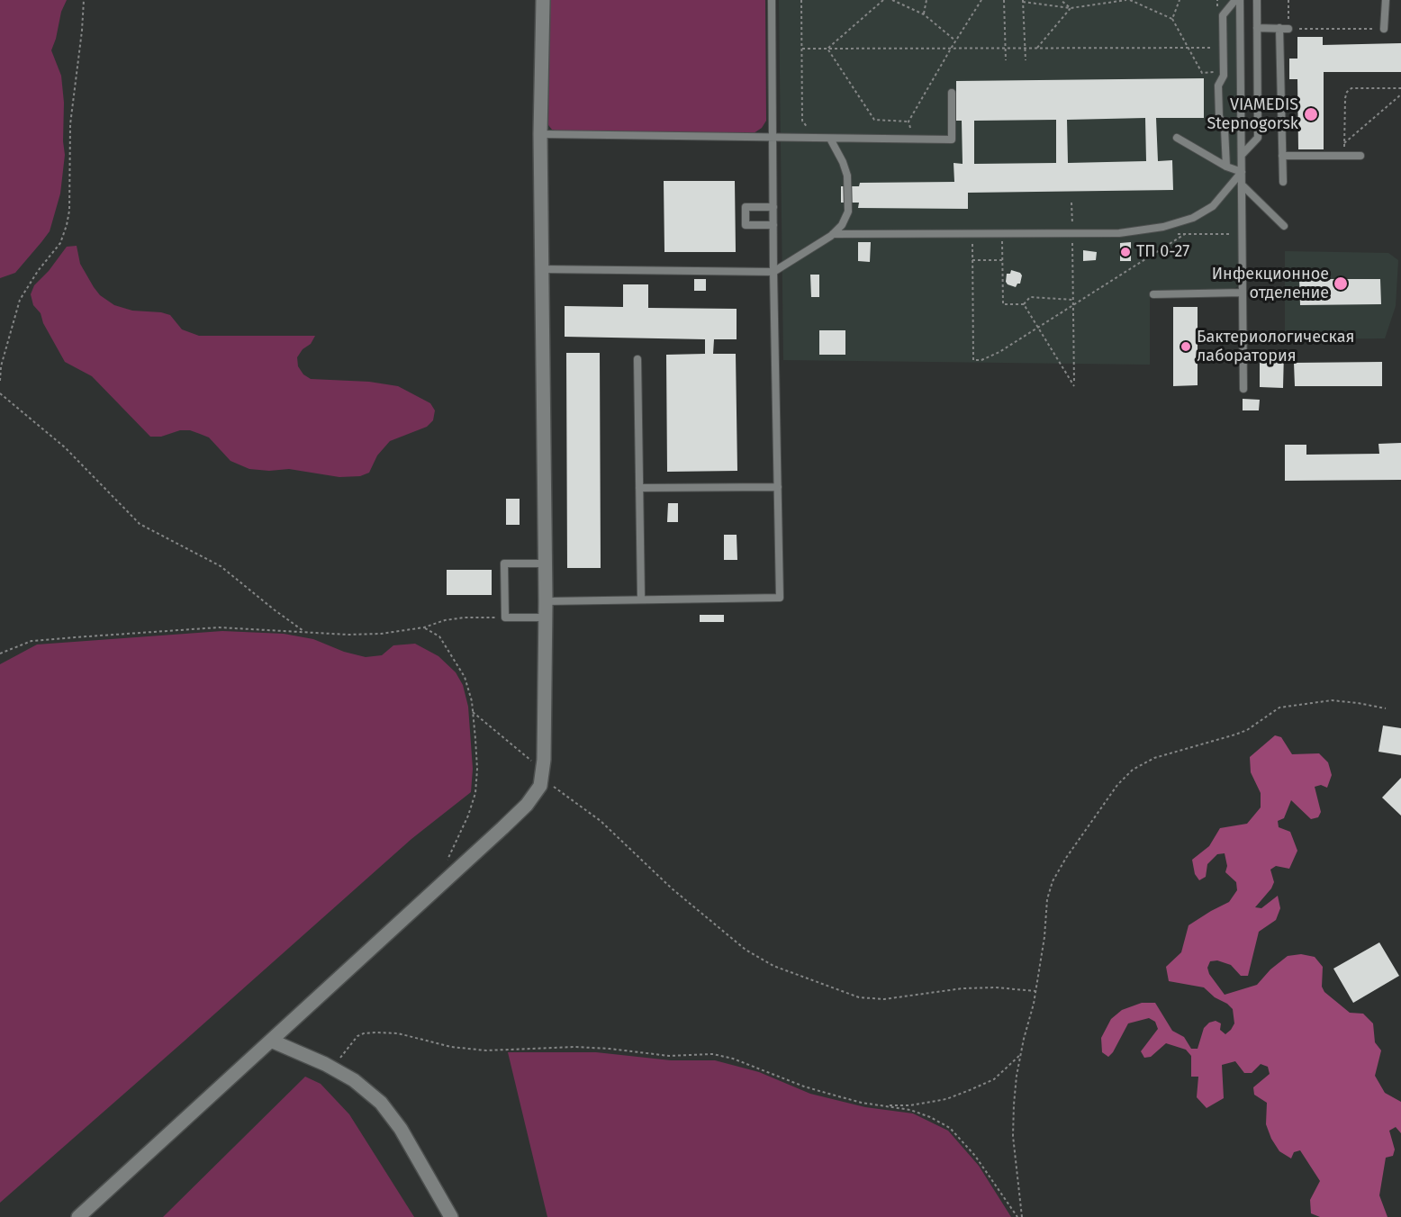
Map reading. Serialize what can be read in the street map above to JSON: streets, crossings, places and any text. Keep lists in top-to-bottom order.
{
  "places": [
    "VIAMEDIS Stepnogorsk",
    "ТП 0-27",
    "Инфекционное отделение",
    "Бактериологическая лаборатория"
  ]
}
